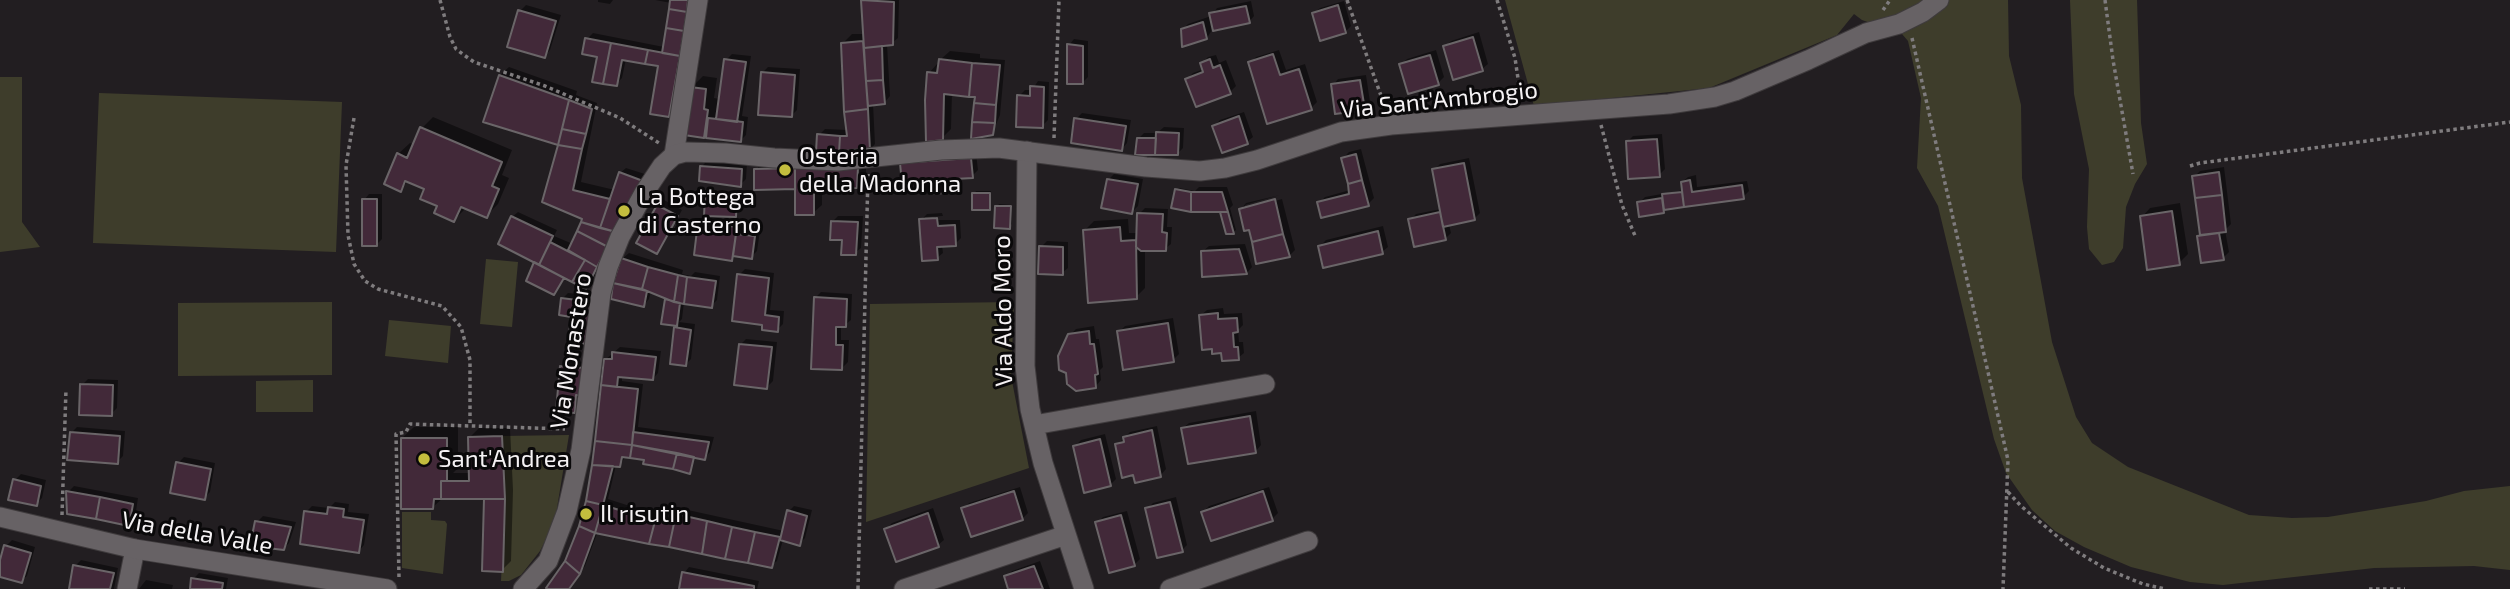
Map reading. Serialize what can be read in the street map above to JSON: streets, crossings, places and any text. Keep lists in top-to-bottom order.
{
  "streets": {
    "street": [
      "Via Sant'Ambrogio",
      "Via Aldo Moro",
      "Via Monastero",
      "Via della Valle"
    ]
  },
  "crossings": [
    ["Via Sant'Ambrogio", "Via Aldo Moro"],
    ["Via Sant'Ambrogio", "Via Monastero"]
  ],
  "places": [
    "Osteria della Madonna",
    "La Bottega di Casterno",
    "Sant'Andrea",
    "Il risutin"
  ]
}
